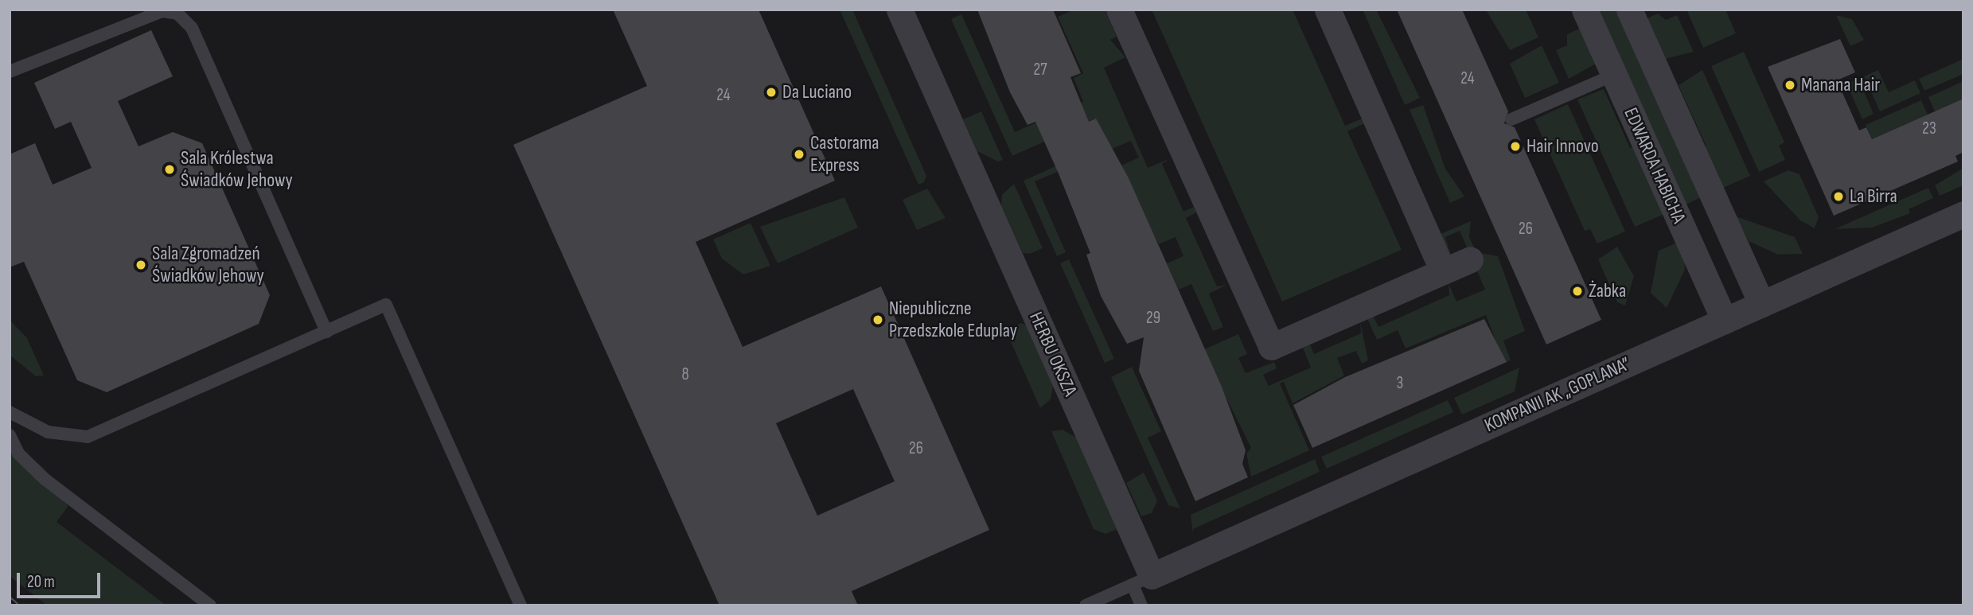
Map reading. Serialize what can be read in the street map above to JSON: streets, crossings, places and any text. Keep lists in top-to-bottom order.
{
  "streets": {
    "street": ["EDWARDA HABICHA", "HERBU OKSZA", "KOMPANII AK „GOPLANA”"]
  },
  "crossings": [
    ["EDWARDA HABICHA", "KOMPANII AK „GOPLANA”"],
    ["HERBU OKSZA", "KOMPANII AK „GOPLANA”"]
  ],
  "places": [
    "Manana Hair",
    "Da Luciano",
    "Hair Innovo",
    "Castorama Express",
    "Sala Królestwa Świadków Jehowy",
    "La Birra",
    "Sala Zgromadzeń Świadków Jehowy",
    "Żabka",
    "Niepubliczne Przedszkole Eduplay"
  ],
  "house_numbers": [
    "27",
    "24",
    "24",
    "23",
    "26",
    "29",
    "8",
    "3",
    "26"
  ],
  "scale_bar": "20 m"
}
